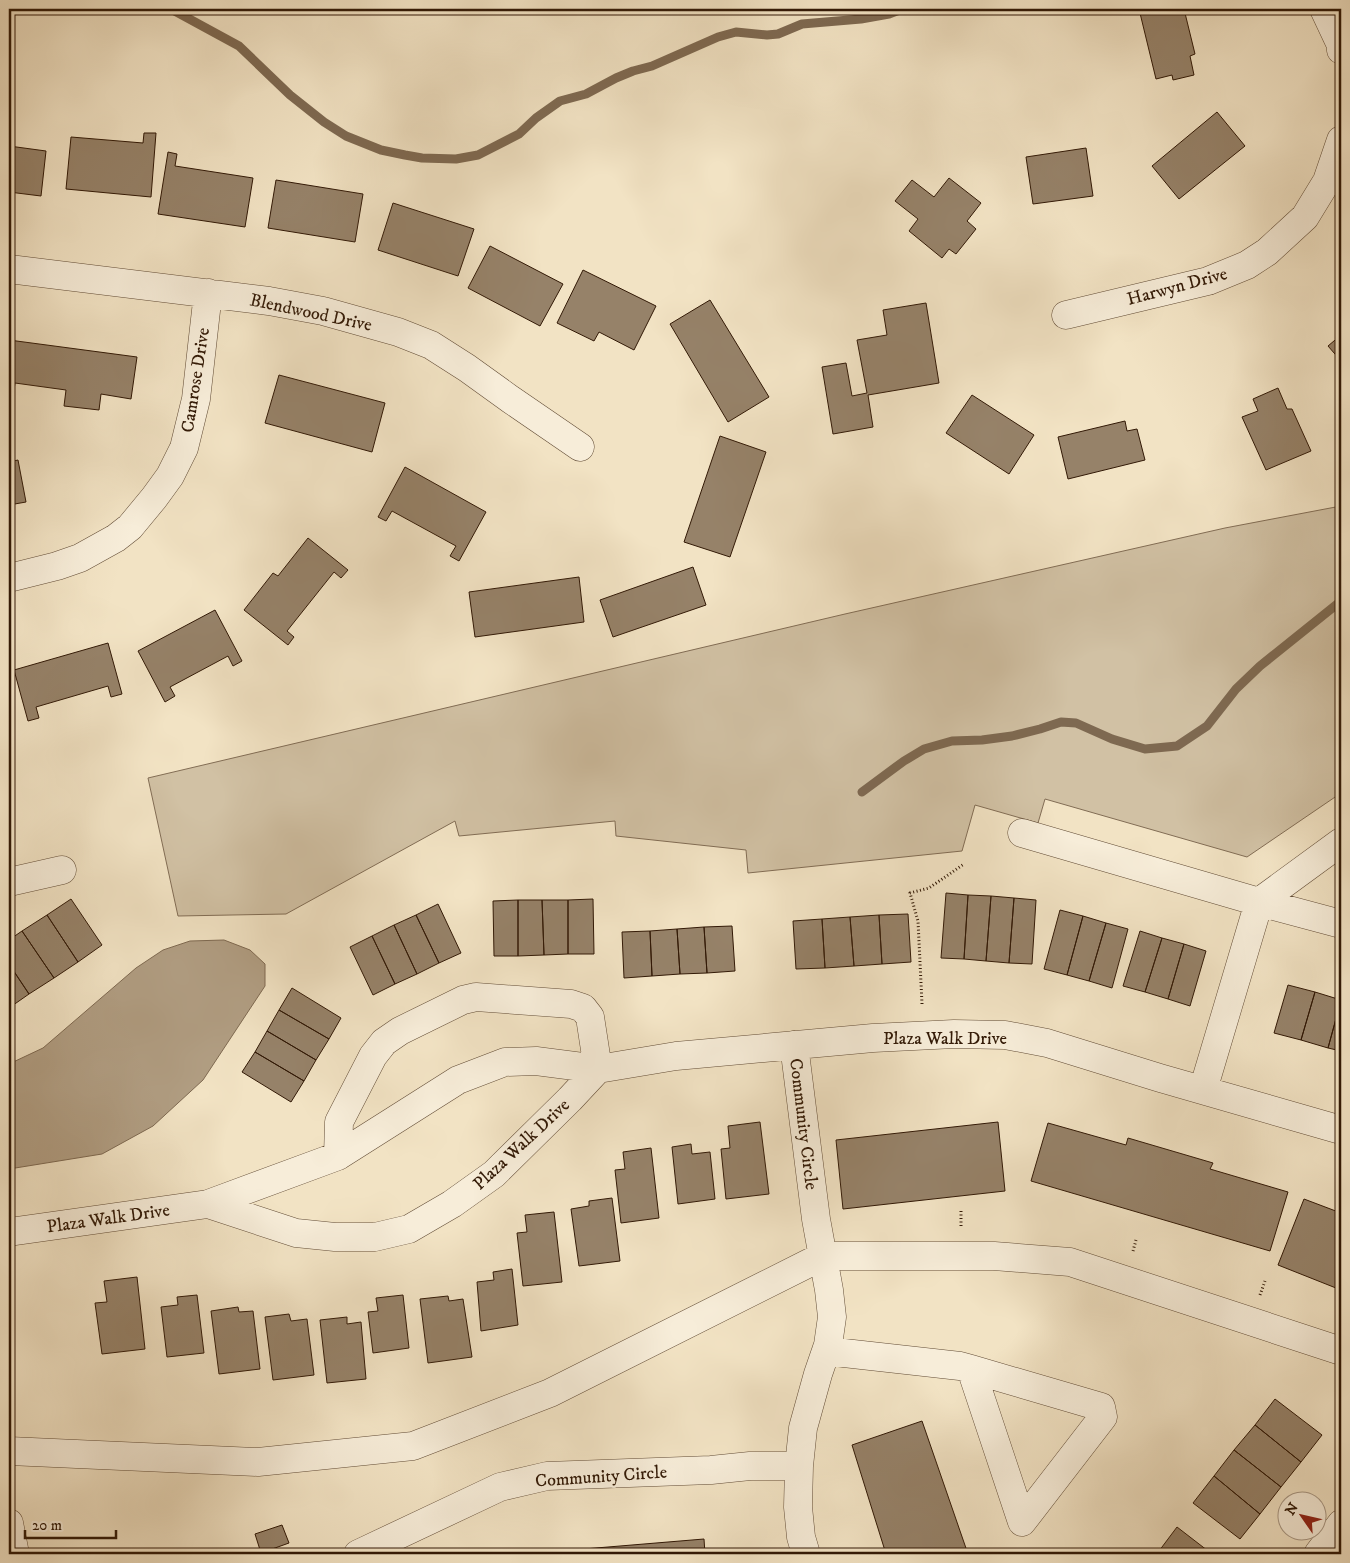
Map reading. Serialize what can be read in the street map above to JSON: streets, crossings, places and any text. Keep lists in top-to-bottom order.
{
  "streets": {
    "street": [
      "Harwyn Drive",
      "Blendwood Drive",
      "Camrose Drive",
      "Plaza Walk Drive",
      "Community Circle"
    ]
  },
  "crossings": [
    ["Blendwood Drive", "Camrose Drive"],
    ["Plaza Walk Drive", "Community Circle"]
  ],
  "scale_bar": "20 m",
  "north": "top left"
}
